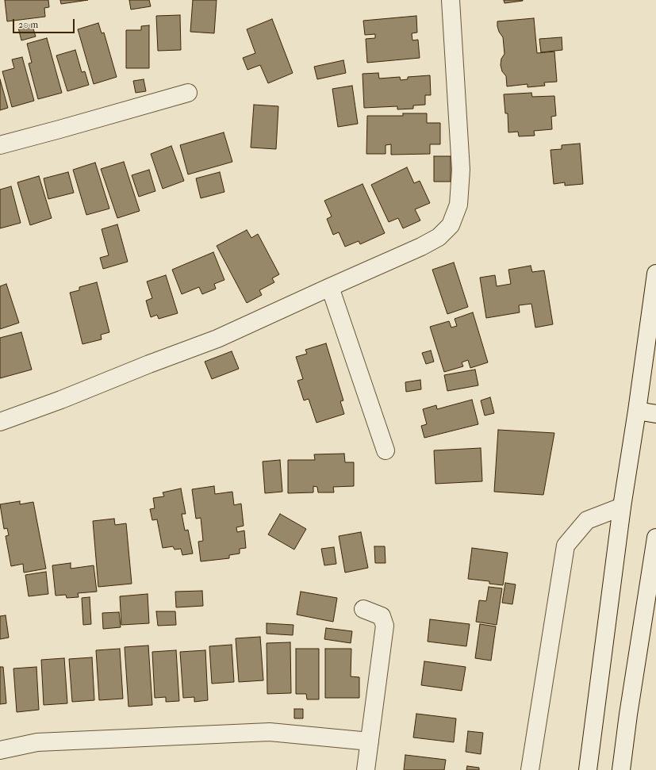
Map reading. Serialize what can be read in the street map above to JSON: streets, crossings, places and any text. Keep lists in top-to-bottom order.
{
  "scale_bar": "20 m"
}
